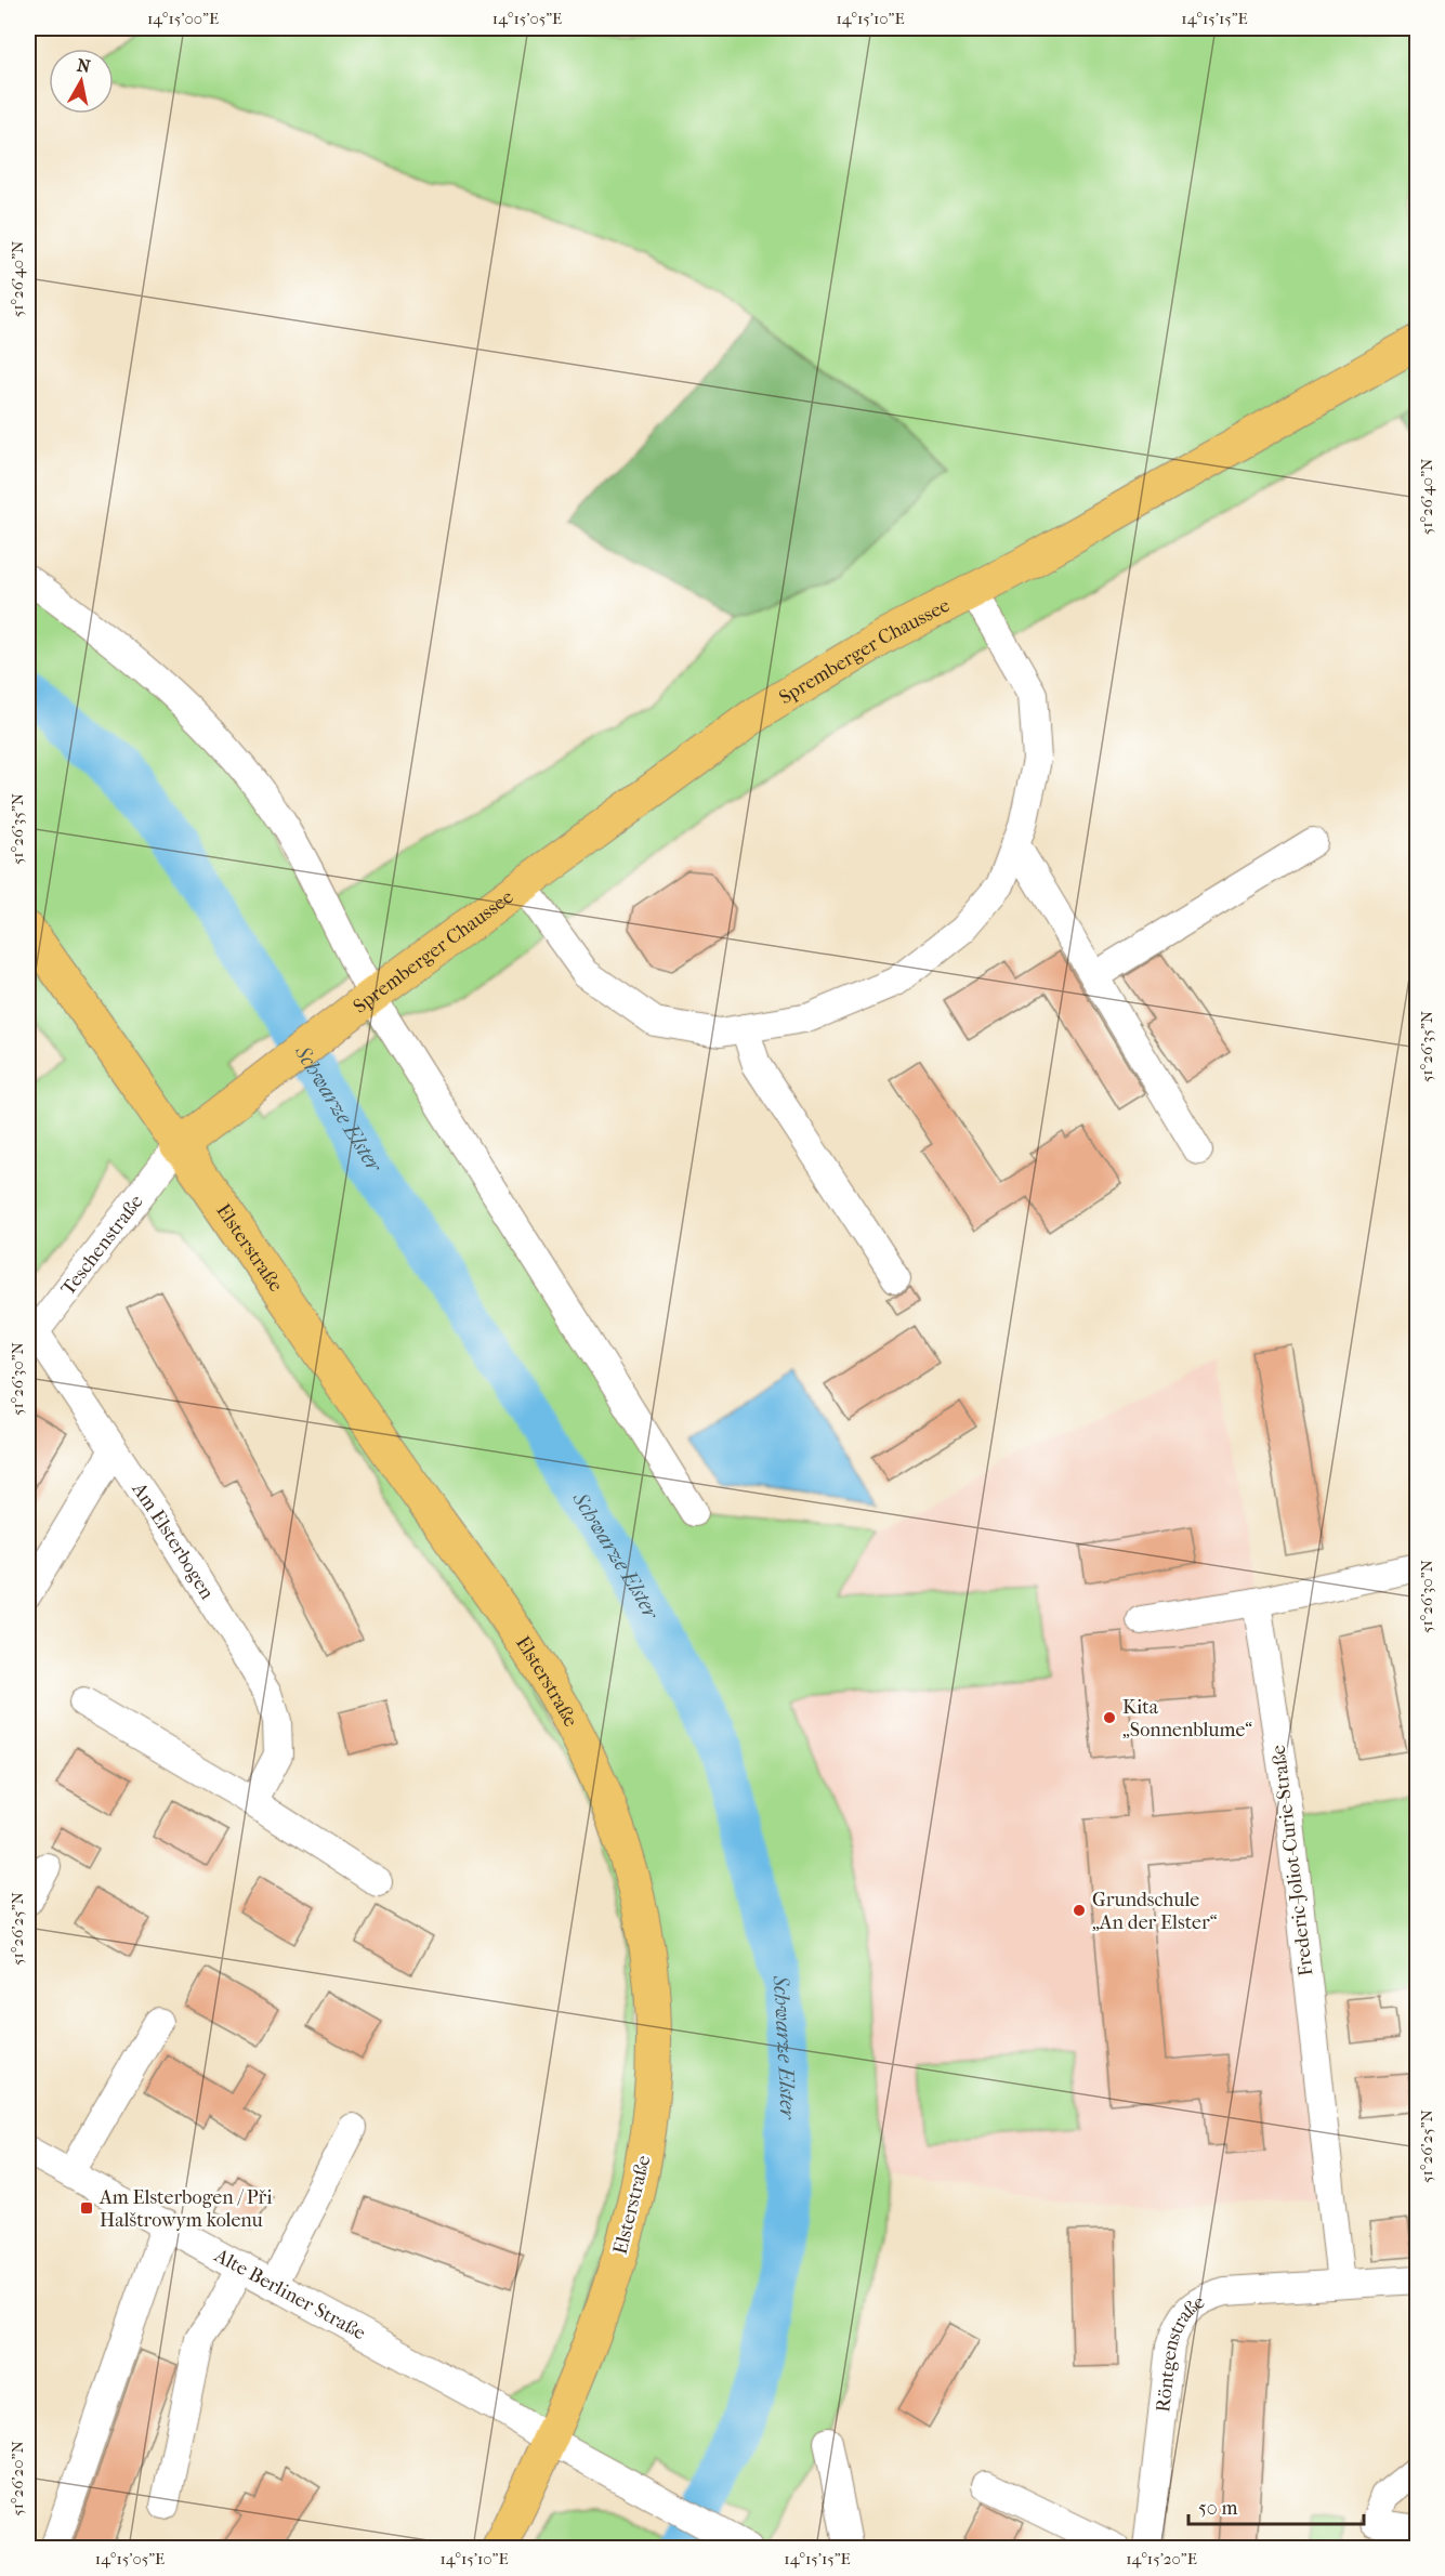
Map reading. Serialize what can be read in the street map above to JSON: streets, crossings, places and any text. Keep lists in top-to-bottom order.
{
  "streets": {
    "main road": ["Spremberger Chaussee", "Elsterstraße"],
    "street": [
      "Teschenstraße",
      "Am Elsterbogen",
      "Frederic-Joliot-Curie-Straße",
      "Alte Berliner Straße",
      "Röntgenstraße"
    ]
  },
  "crossings": [
    ["Spremberger Chaussee", "Teschenstraße"],
    ["Spremberger Chaussee", "Elsterstraße"],
    ["Teschenstraße", "Elsterstraße"],
    ["Teschenstraße", "Am Elsterbogen"],
    ["Elsterstraße", "Alte Berliner Straße"],
    ["Frederic-Joliot-Curie-Straße", "Röntgenstraße"]
  ],
  "water": ["Schwarze Elster"],
  "places": {
    "other": ["Kita „Sonnenblume“", "Grundschule „An der Elster“"],
    "transit": ["Am Elsterbogen / Při Halštrowym kolenu"]
  },
  "scale_bar": "50 m",
  "north": "top",
  "coordinates": [
    "14°15'00\"E",
    "14°15'05\"E",
    "14°15'10\"E",
    "14°15'15\"E",
    "51°26'40\"N",
    "51°26'35\"N",
    "51°26'30\"N",
    "51°26'25\"N",
    "51°26'20\"N",
    "14°15'20\"E"
  ]
}
